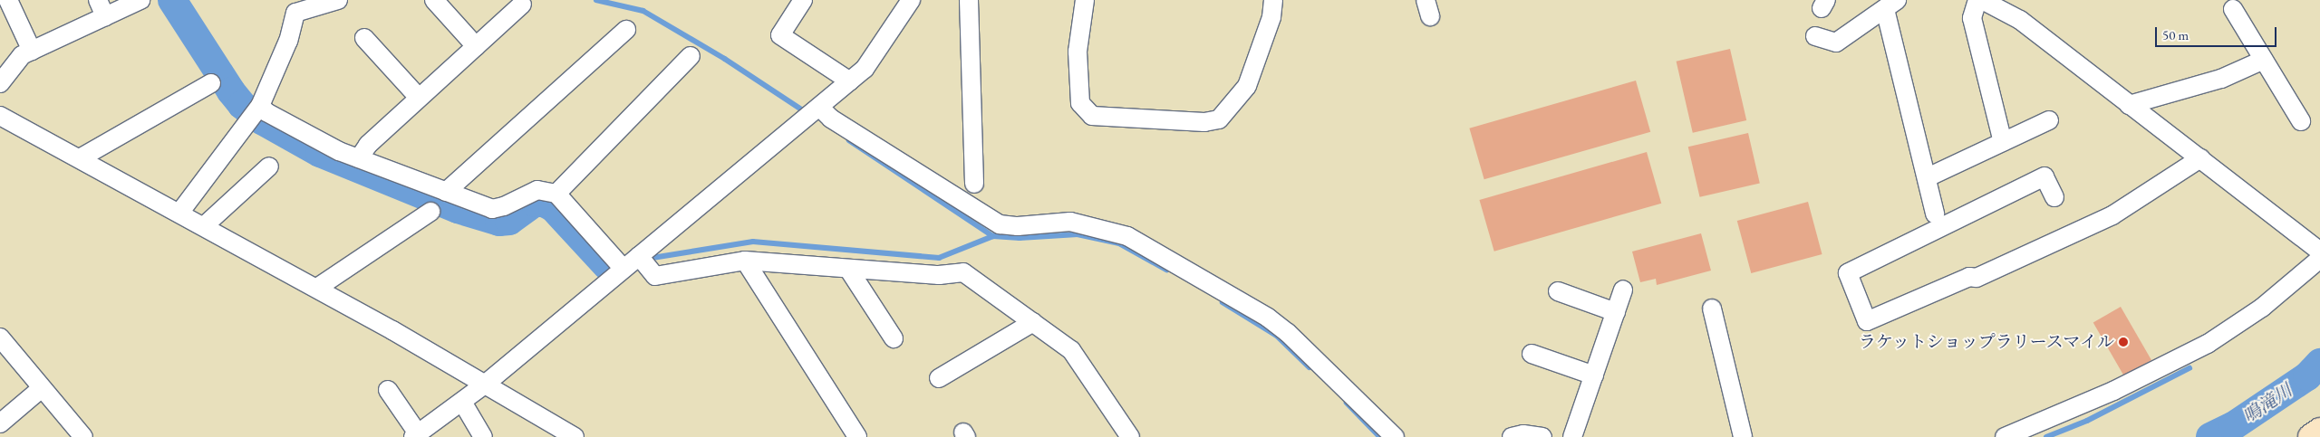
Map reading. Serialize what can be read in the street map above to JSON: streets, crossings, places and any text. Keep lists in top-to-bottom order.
{
  "water": ["鳴滝川"],
  "places": ["ラケットショップラリースマイル"],
  "scale_bar": "50 m"
}
